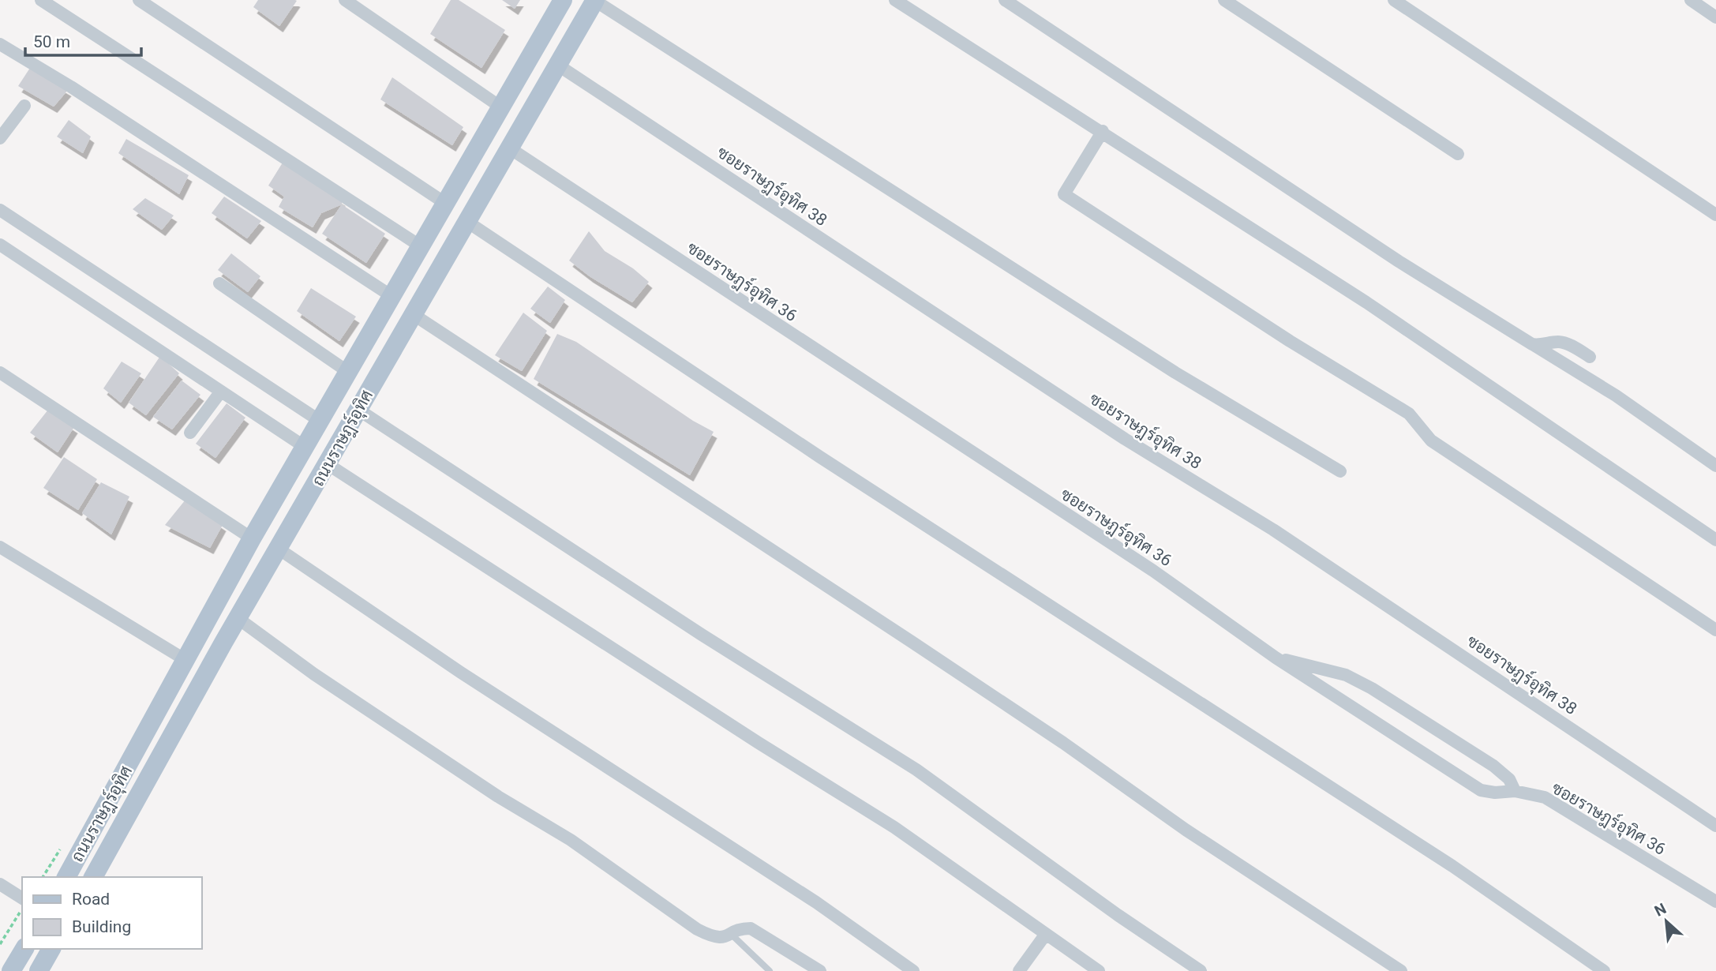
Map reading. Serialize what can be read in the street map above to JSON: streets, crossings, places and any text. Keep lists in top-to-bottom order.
{
  "streets": {
    "main road": ["ถนนราษฎร์อุทิศ"],
    "street": ["ซอยราษฎร์อุทิศ 38", "ซอยราษฎร์อุทิศ 36"]
  },
  "crossings": [
    ["ซอยราษฎร์อุทิศ 38", "ถนนราษฎร์อุทิศ"],
    ["ซอยราษฎร์อุทิศ 36", "ถนนราษฎร์อุทิศ"]
  ],
  "legend": ["Road", "Building"],
  "scale_bar": "50 m",
  "north": "top left"
}
